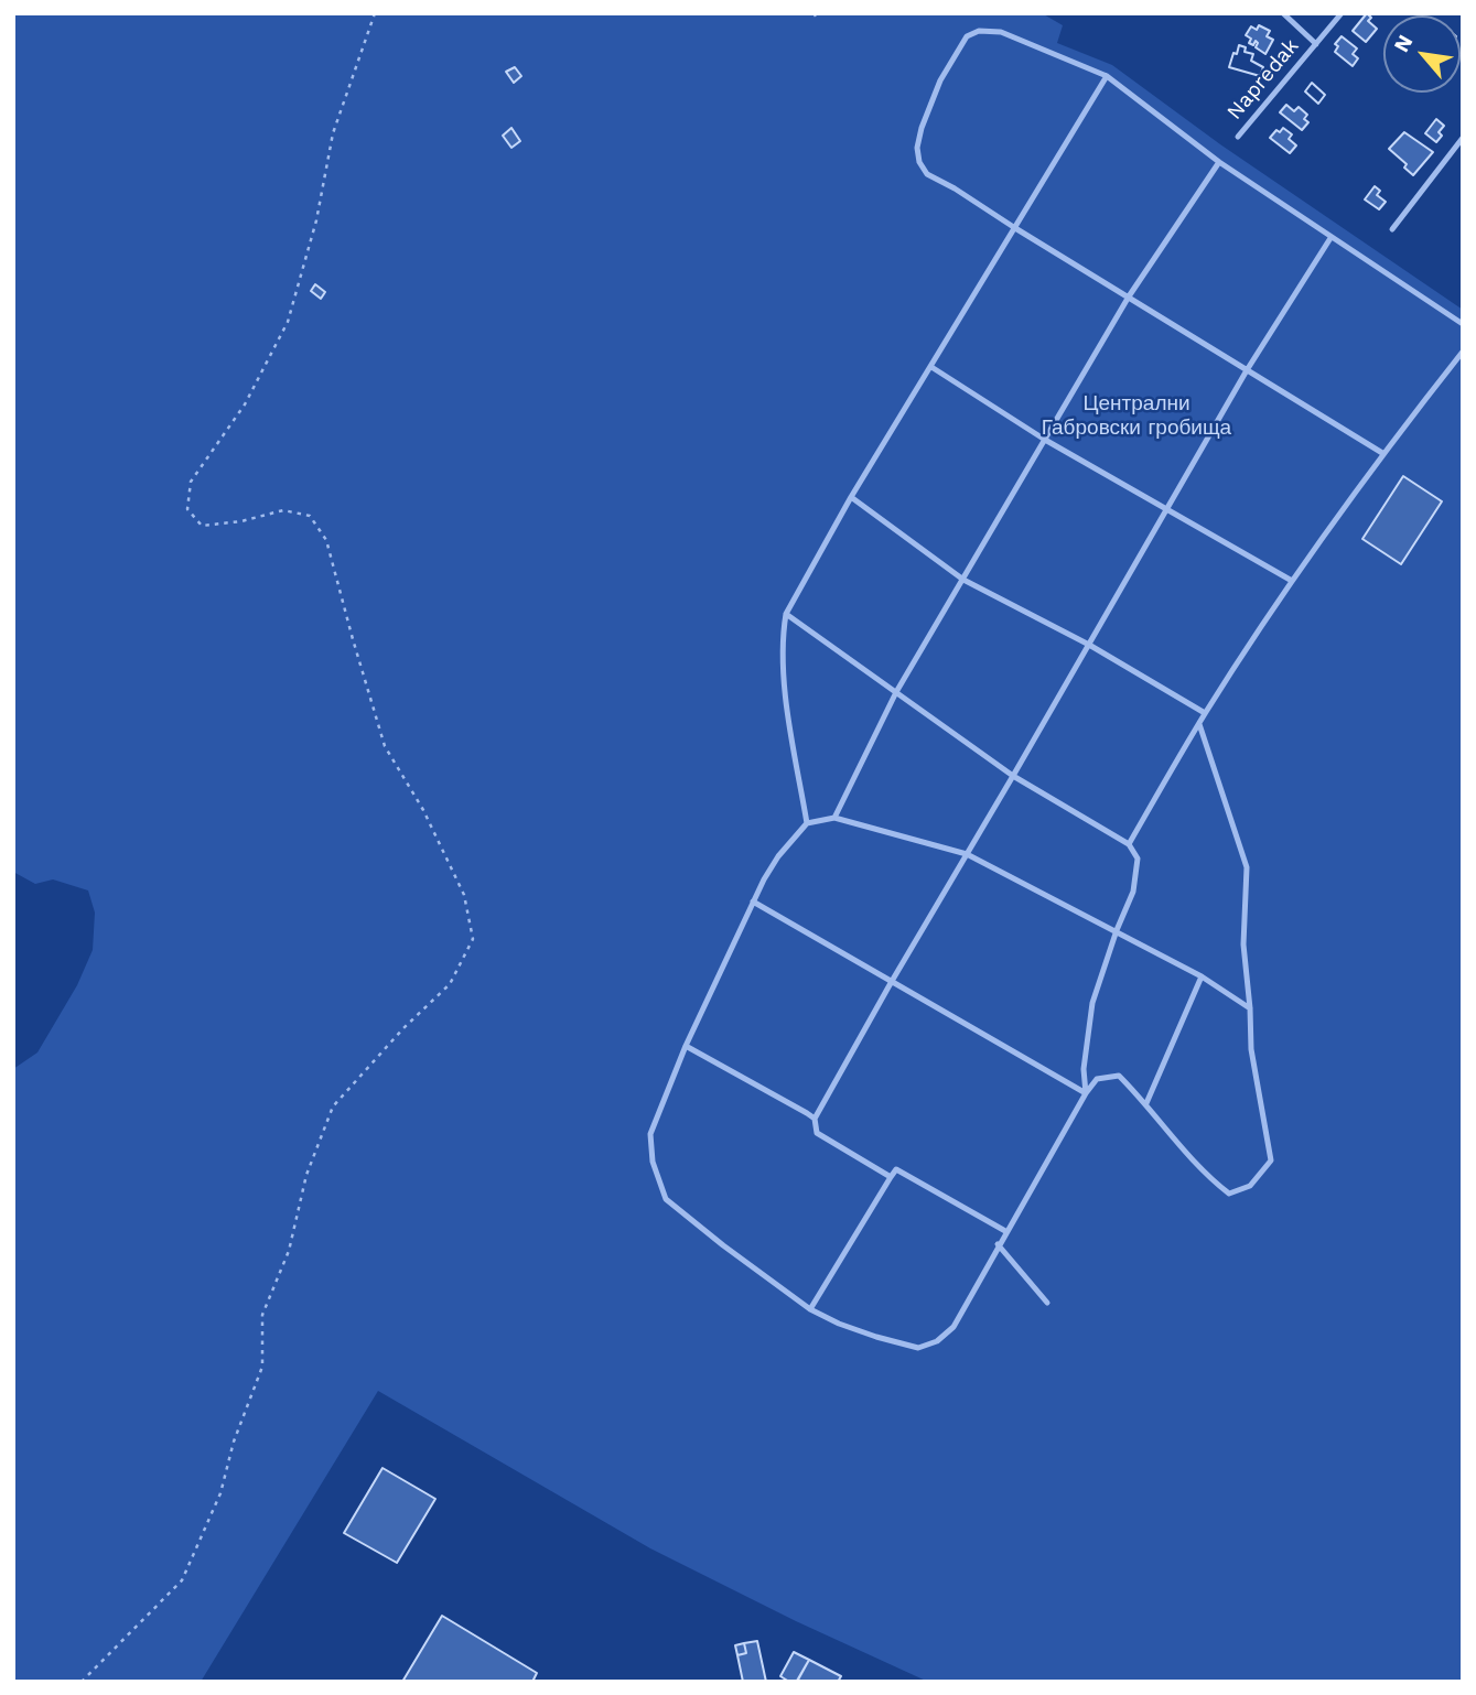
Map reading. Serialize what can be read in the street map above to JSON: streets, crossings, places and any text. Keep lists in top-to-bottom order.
{
  "streets": {
    "lane": ["Napredak"]
  },
  "parks": ["Централни Габровски гробища"],
  "north": "top left"
}
